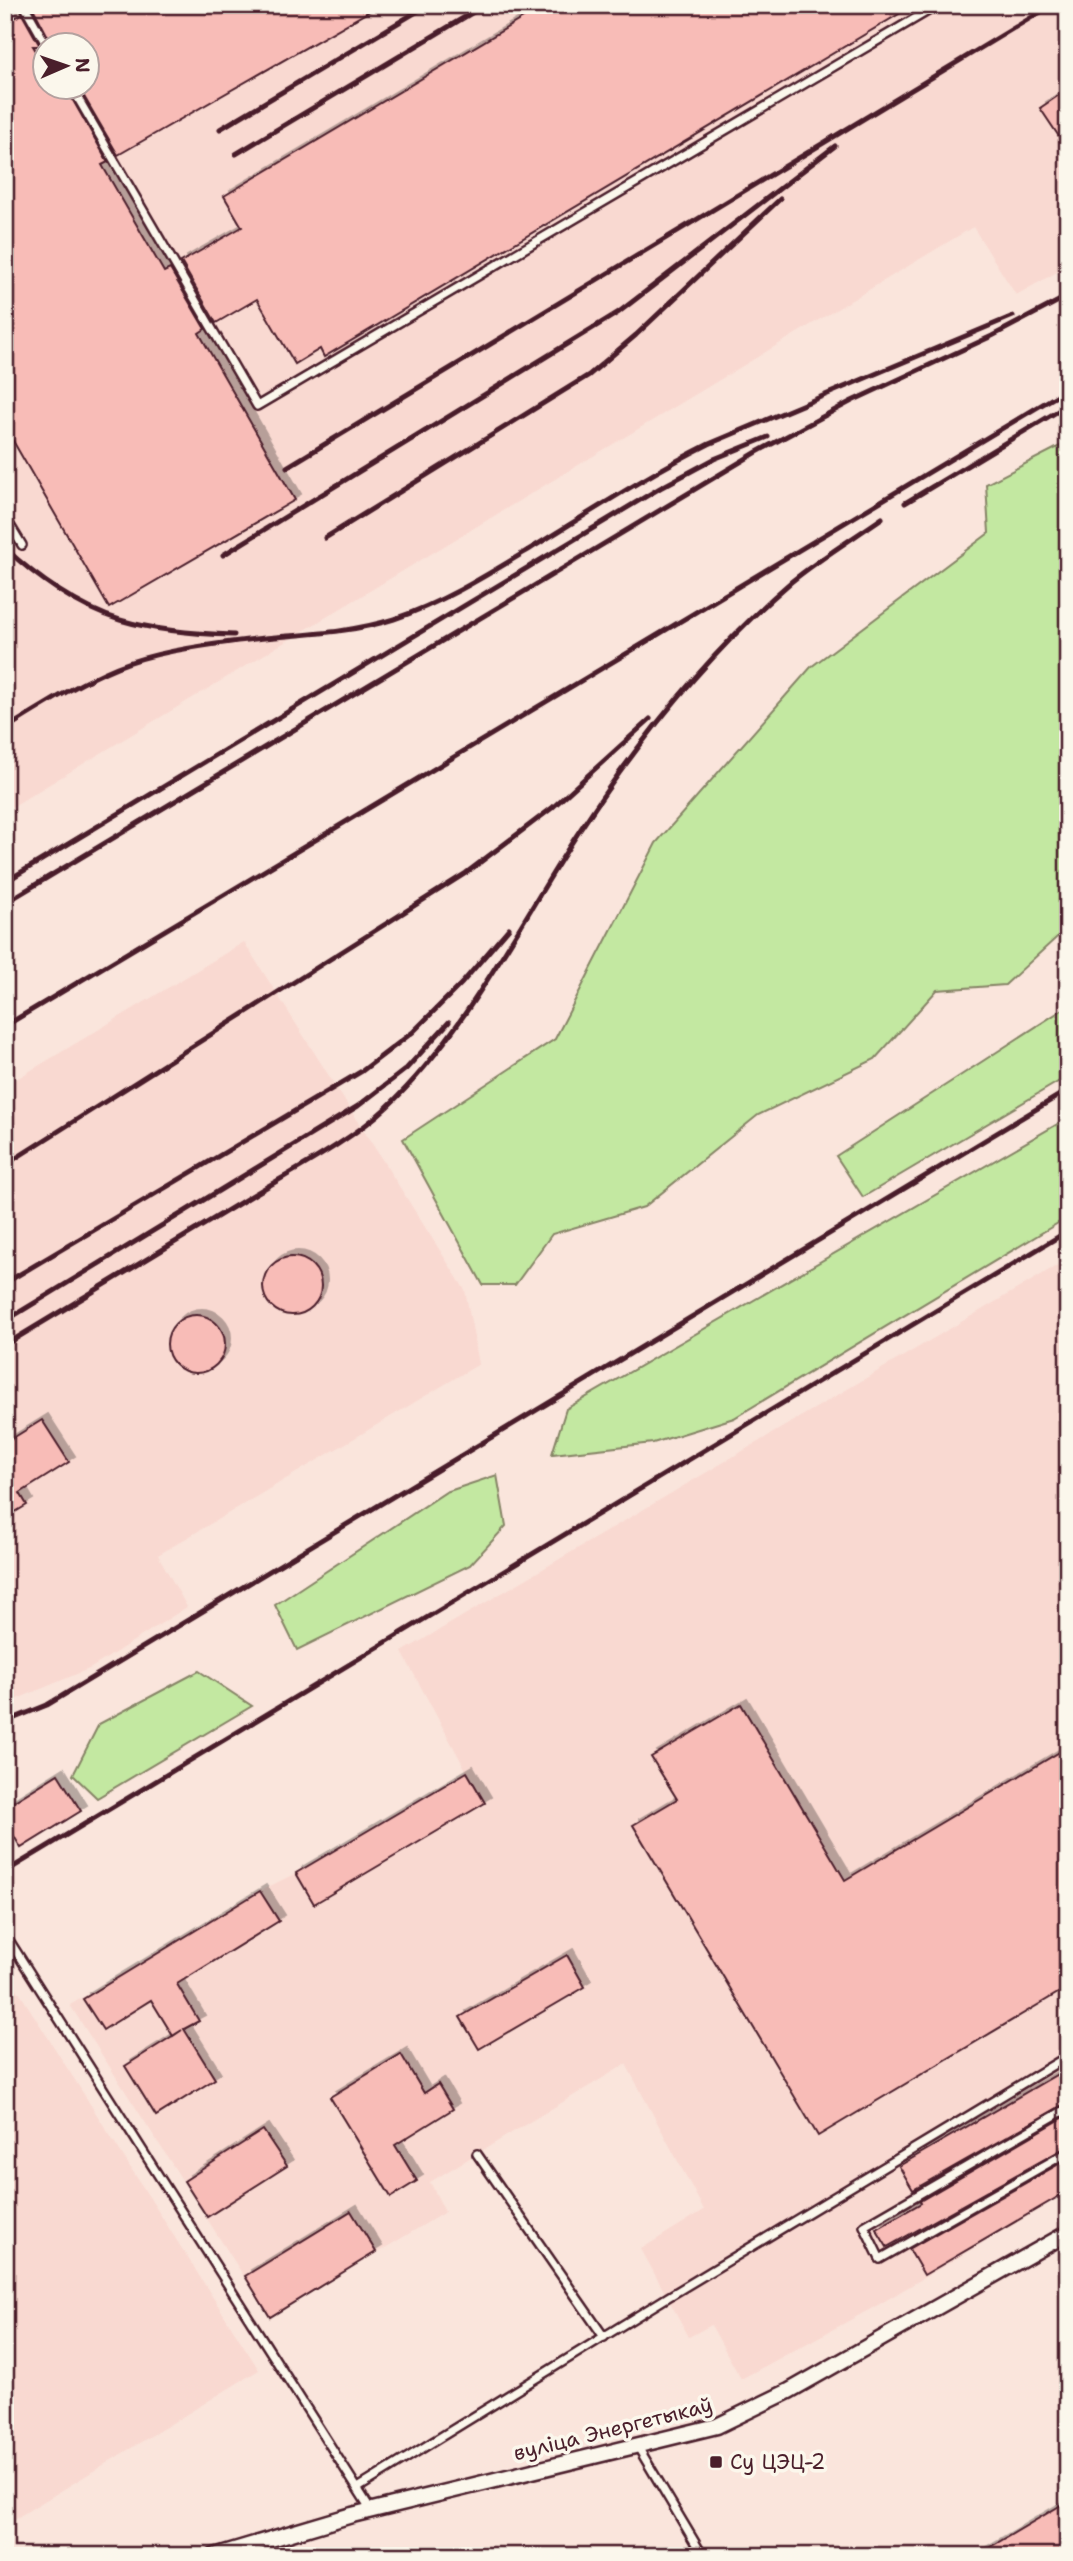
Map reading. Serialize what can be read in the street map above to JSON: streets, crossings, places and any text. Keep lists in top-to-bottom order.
{
  "streets": {
    "street": ["вуліца Энергетыкаў"]
  },
  "places": {
    "transit": ["Су ЦЭЦ-2"]
  },
  "north": "right"
}
